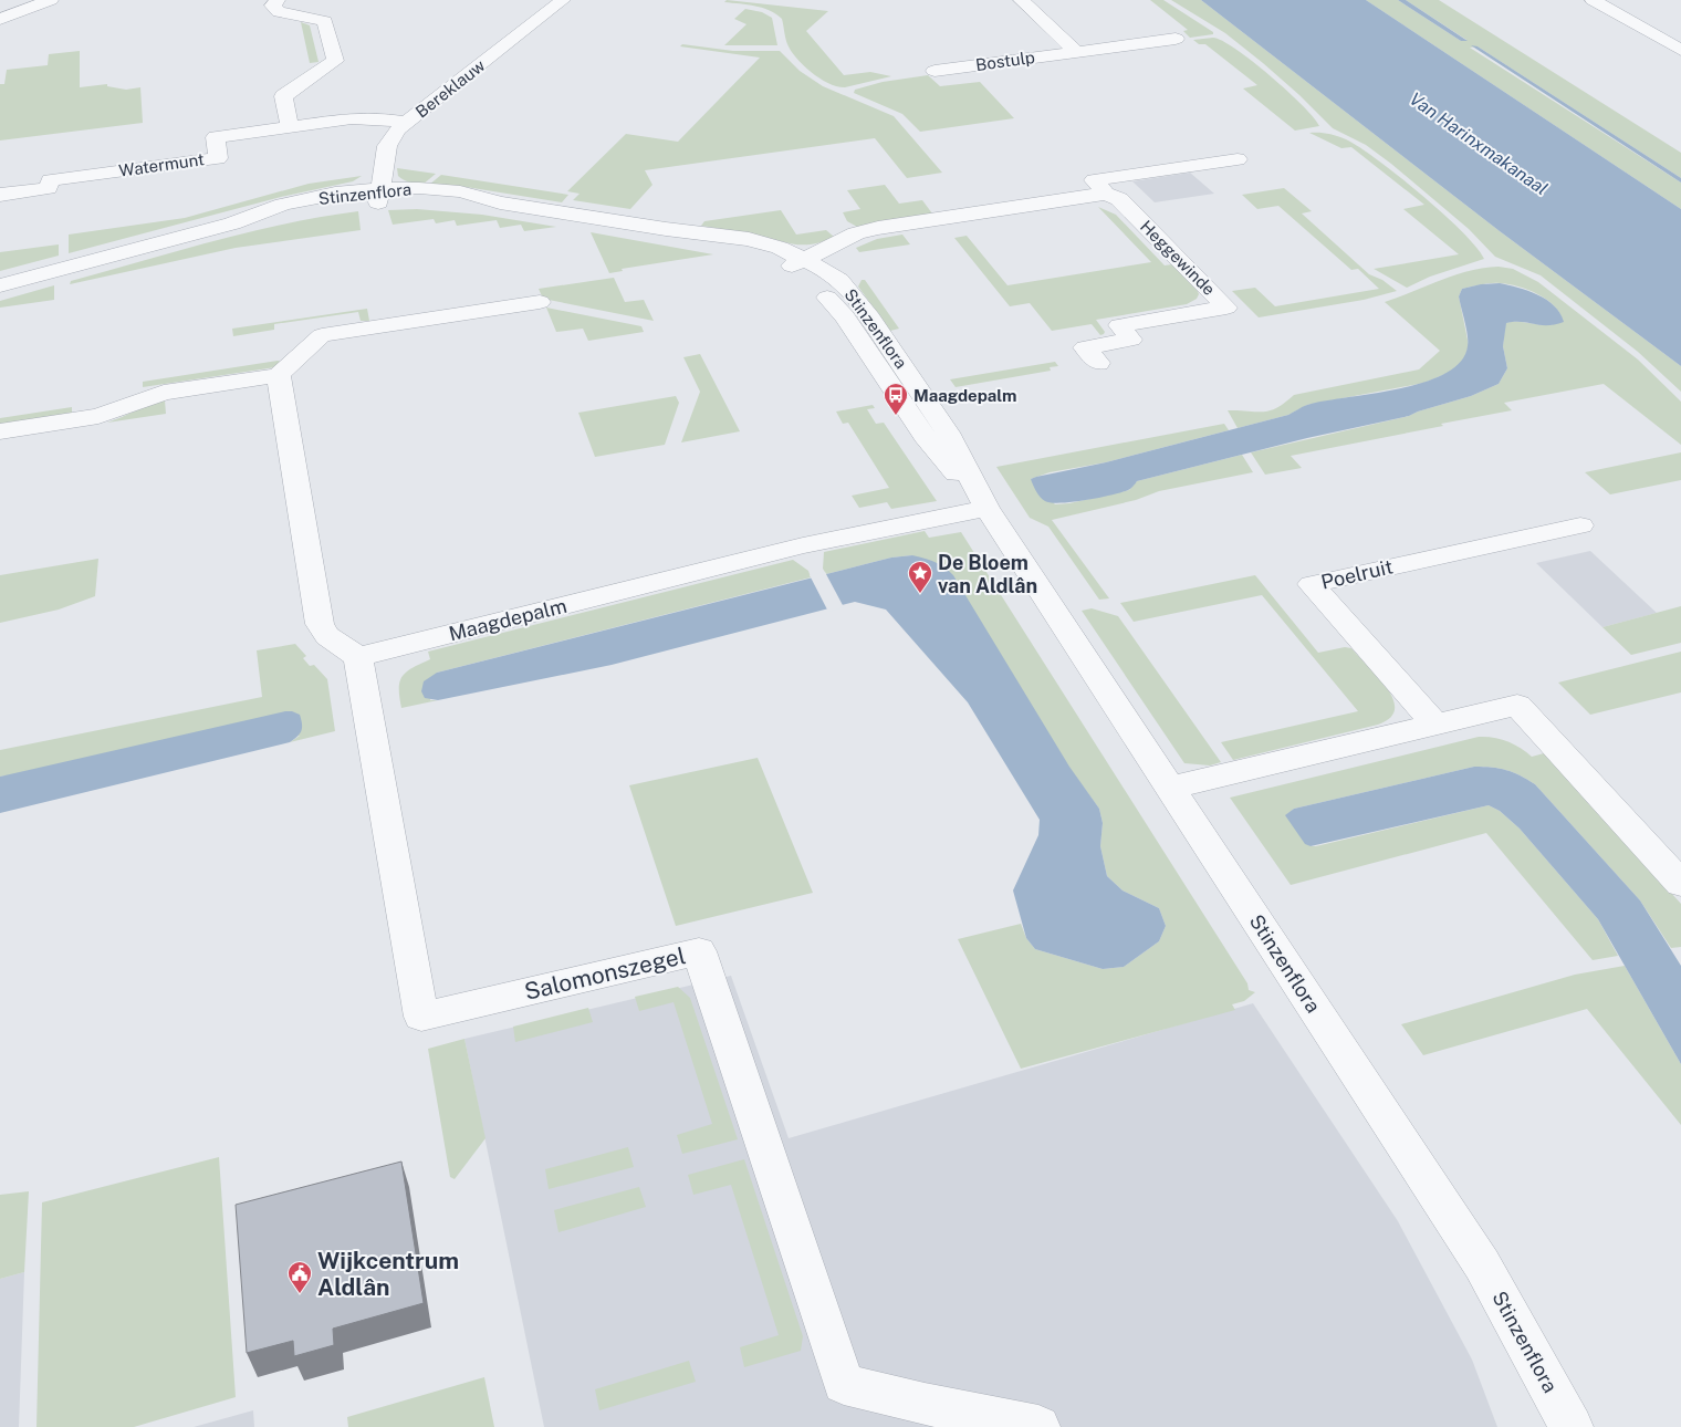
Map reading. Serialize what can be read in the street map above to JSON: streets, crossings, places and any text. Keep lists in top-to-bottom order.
{
  "streets": {
    "street": [
      "Bostulp",
      "Bereklauw",
      "Watermunt",
      "Stinzenflora",
      "Heggewinde",
      "Poelruit",
      "Maagdepalm",
      "Salomonszegel"
    ]
  },
  "crossings": [
    ["Bereklauw", "Watermunt"],
    ["Bereklauw", "Stinzenflora"],
    ["Stinzenflora", "Maagdepalm"],
    ["Maagdepalm", "Salomonszegel"]
  ],
  "water": ["Van Harinxmakanaal"],
  "places": {
    "bus stop": ["Maagdepalm"],
    "place": ["De Bloem van Aldlân"],
    "public building": ["Wijkcentrum Aldlân"]
  }
}
